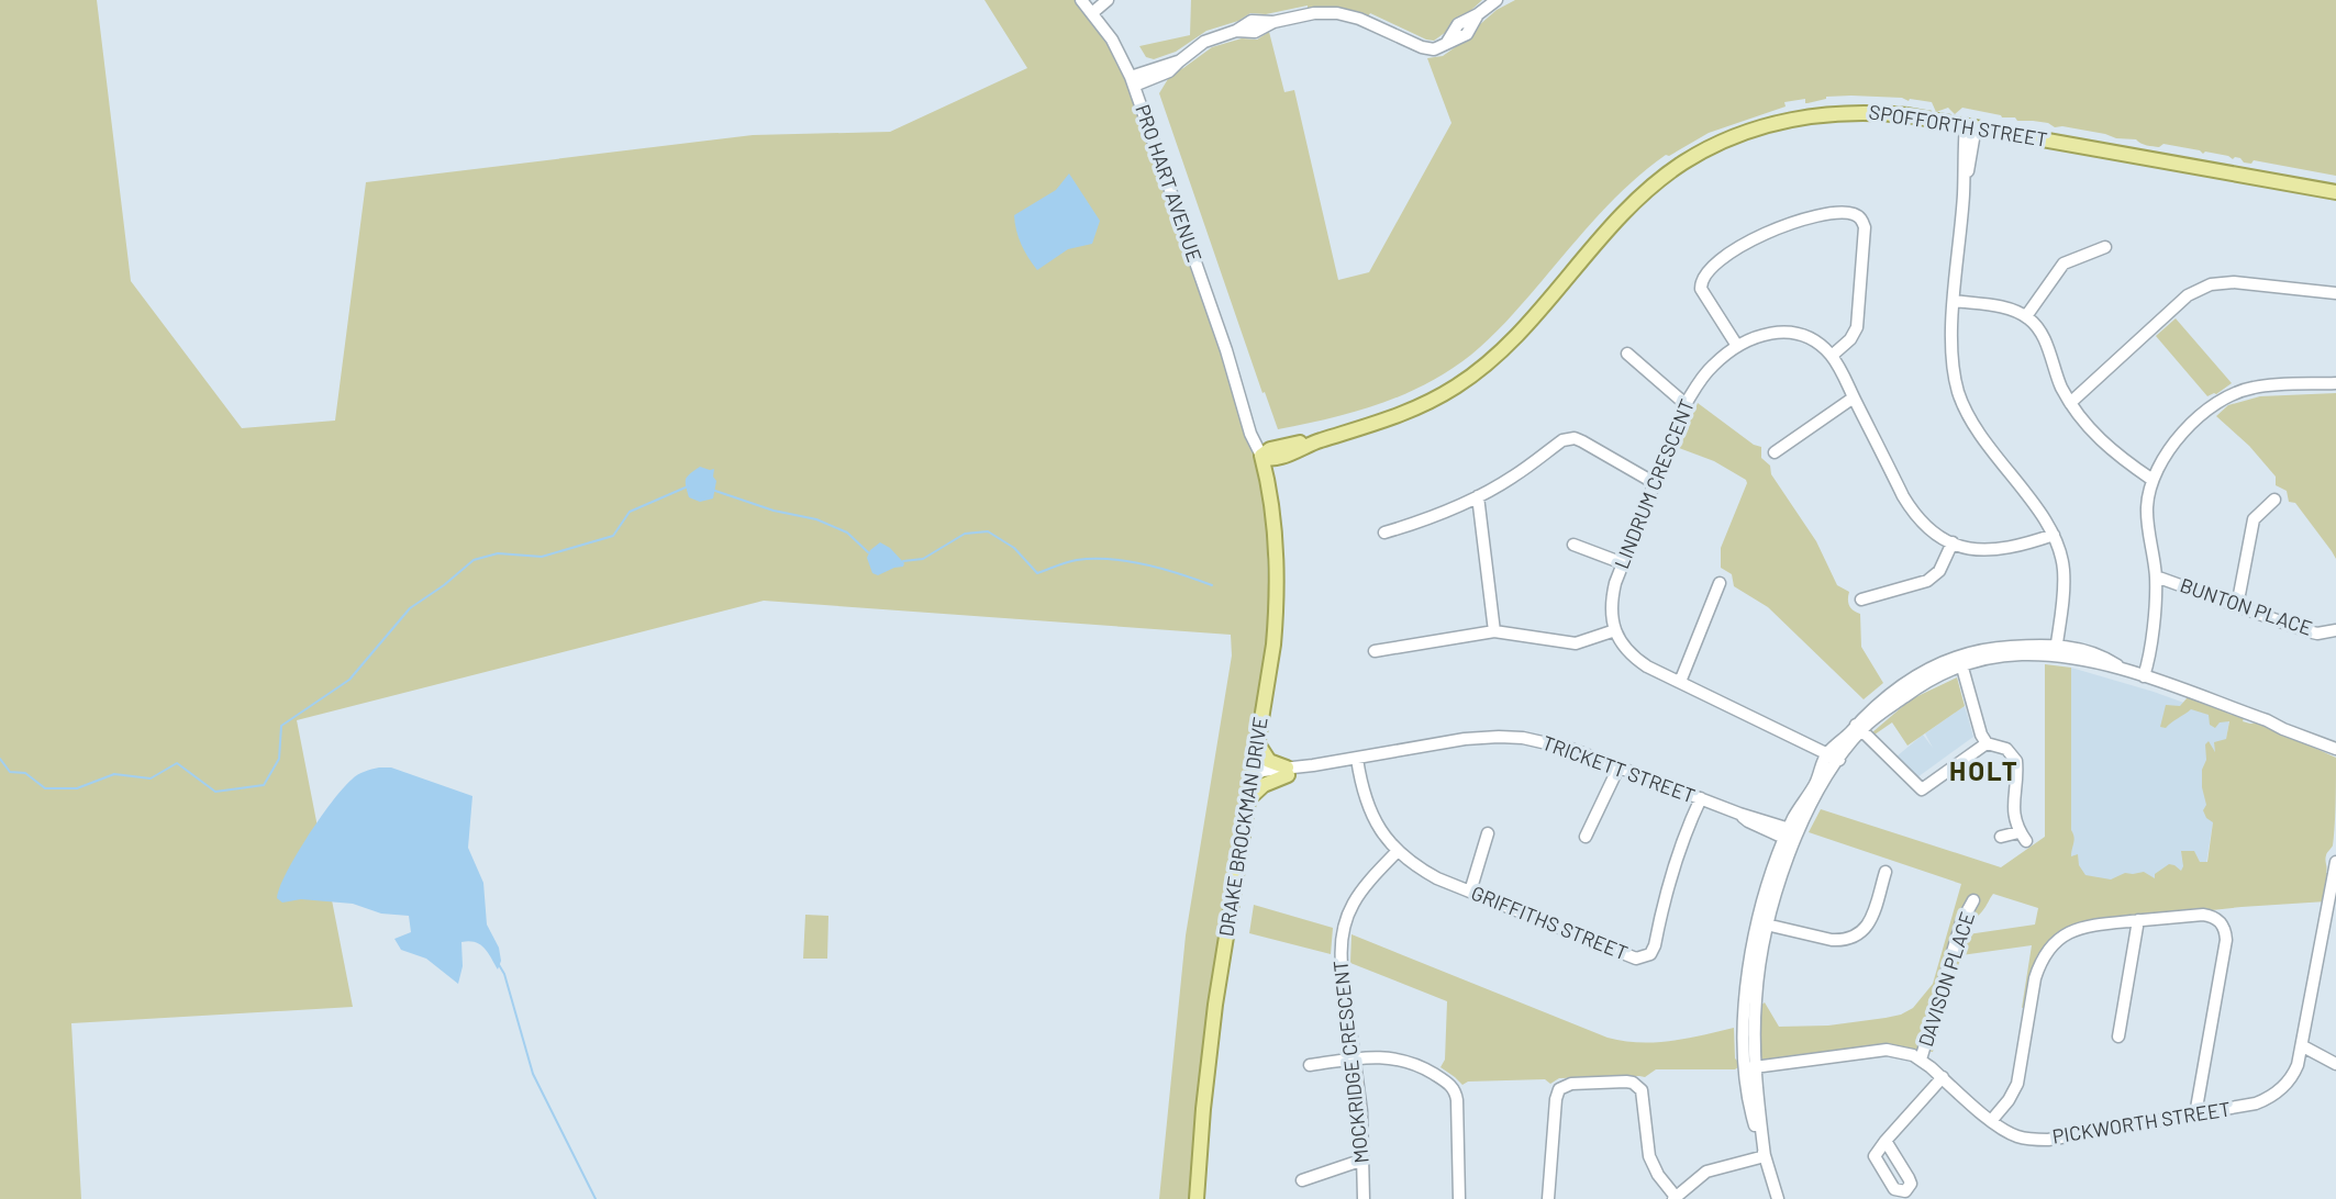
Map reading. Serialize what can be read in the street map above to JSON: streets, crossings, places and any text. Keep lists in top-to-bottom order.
{
  "streets": {
    "main road": ["SPOFFORTH STREET", "DRAKE BROCKMAN DRIVE"],
    "street": [
      "PRO HART AVENUE",
      "LINDRUM CRESCENT",
      "BUNTON PLACE",
      "TRICKETT STREET",
      "GRIFFITHS STREET",
      "DAVISON PLACE",
      "MOCKRIDGE CRESCENT",
      "PICKWORTH STREET"
    ]
  },
  "crossings": [
    ["SPOFFORTH STREET", "PRO HART AVENUE"],
    ["SPOFFORTH STREET", "DRAKE BROCKMAN DRIVE"],
    ["PRO HART AVENUE", "DRAKE BROCKMAN DRIVE"],
    ["TRICKETT STREET", "DRAKE BROCKMAN DRIVE"],
    ["TRICKETT STREET", "GRIFFITHS STREET"],
    ["GRIFFITHS STREET", "MOCKRIDGE CRESCENT"],
    ["DAVISON PLACE", "PICKWORTH STREET"]
  ],
  "districts": ["HOLT"]
}
